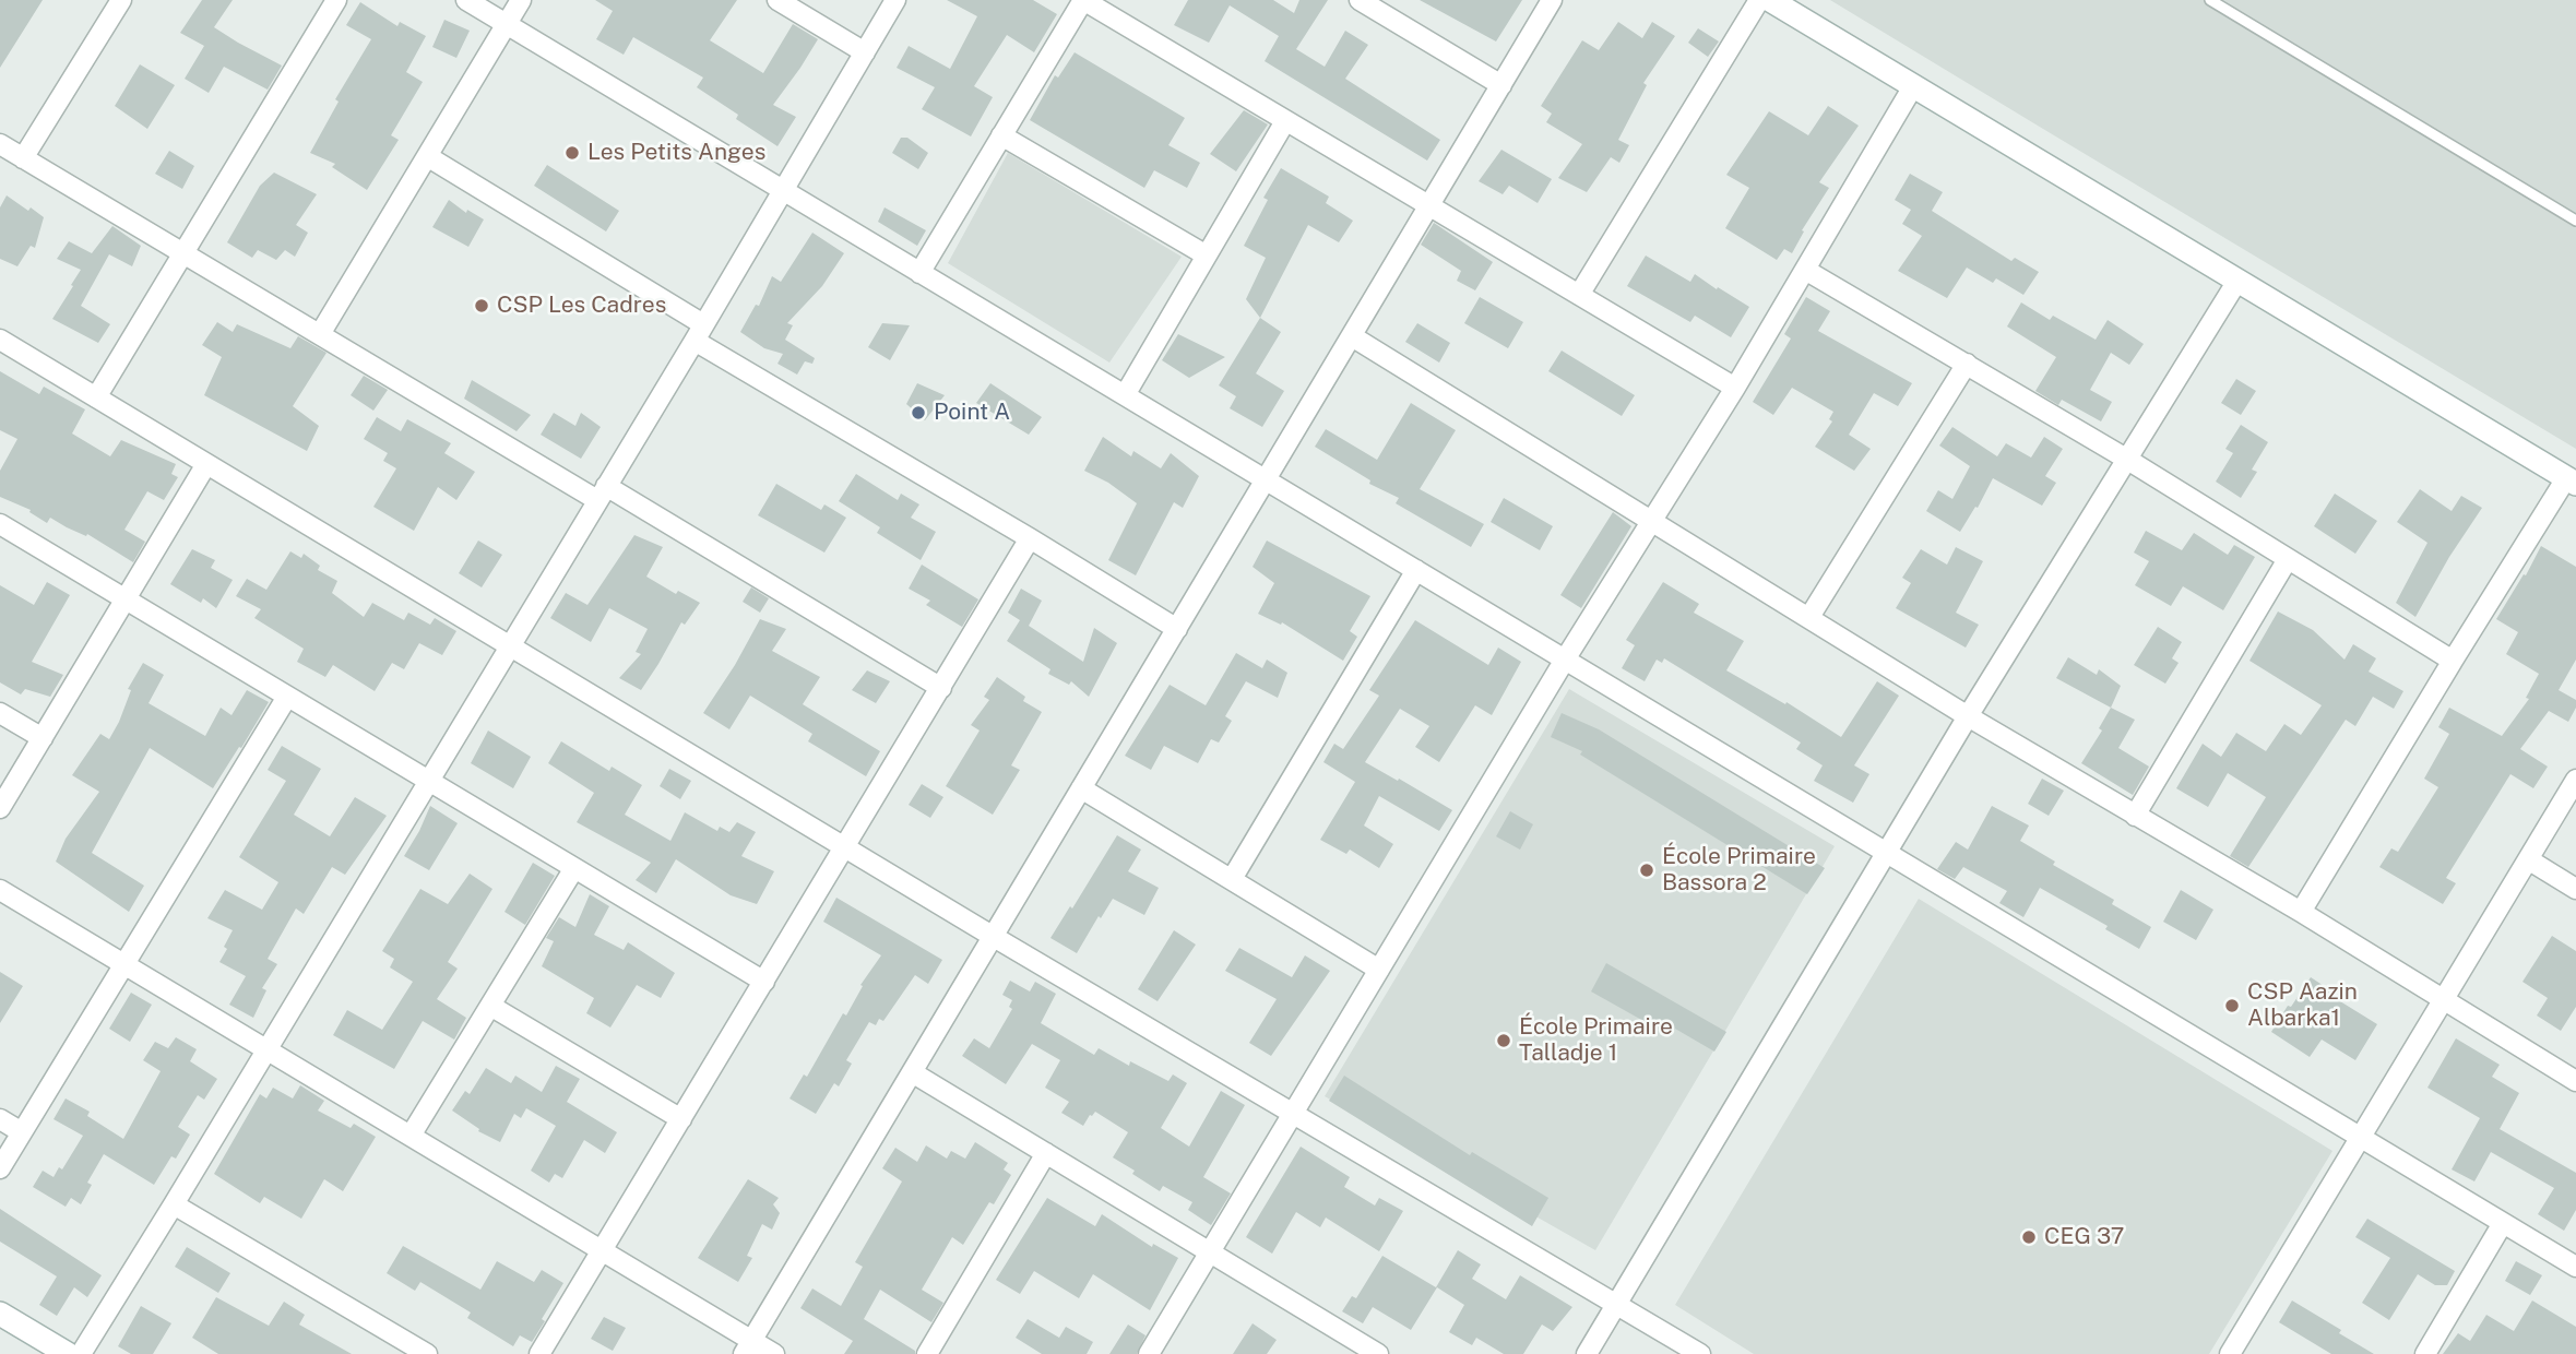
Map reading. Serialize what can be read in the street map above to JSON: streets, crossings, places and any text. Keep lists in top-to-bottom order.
{
  "places": [
    "Les Petits Anges",
    "CSP Les Cadres",
    "Point A",
    "École Primaire Bassora 2",
    "CSP Aazin Albarka1",
    "École Primaire Talladje 1",
    "CEG 37"
  ]
}
